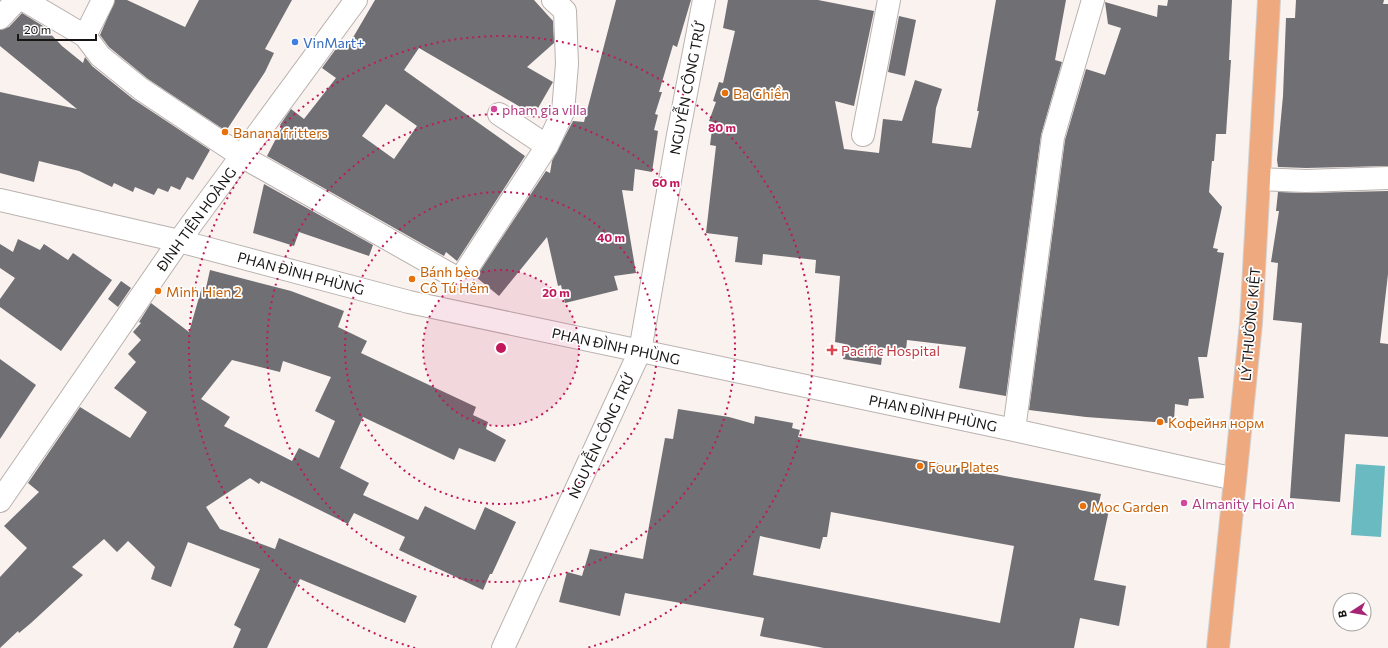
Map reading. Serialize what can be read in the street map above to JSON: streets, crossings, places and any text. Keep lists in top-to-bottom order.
{
  "streets": {
    "main road": ["LÝ THƯỜNG KIỆT"],
    "street": ["NGUYỄN CÔNG TRỨ", "ĐINH TIÊN HOÀNG", "PHAN ĐÌNH PHÙNG"]
  },
  "crossings": [
    ["NGUYỄN CÔNG TRỨ", "PHAN ĐÌNH PHÙNG"],
    ["ĐINH TIÊN HOÀNG", "PHAN ĐÌNH PHÙNG"],
    ["PHAN ĐÌNH PHÙNG", "LÝ THƯỜNG KIỆT"]
  ],
  "places": {
    "other": [
      "VinMart+",
      "Ba Ghiền",
      "pham gia villa",
      "Banana fritters",
      "Bánh bèo Cô Tú Hẻm",
      "Minh Hien 2",
      "Кофейня норм",
      "Four Plates",
      "Almanity Hoi An",
      "Moc Garden"
    ],
    "health": ["Pacific Hospital"]
  },
  "scale_bar": "20 m",
  "north": "left",
  "rings": [
    "80 m",
    "60 m",
    "40 m",
    "20 m"
  ]
}
